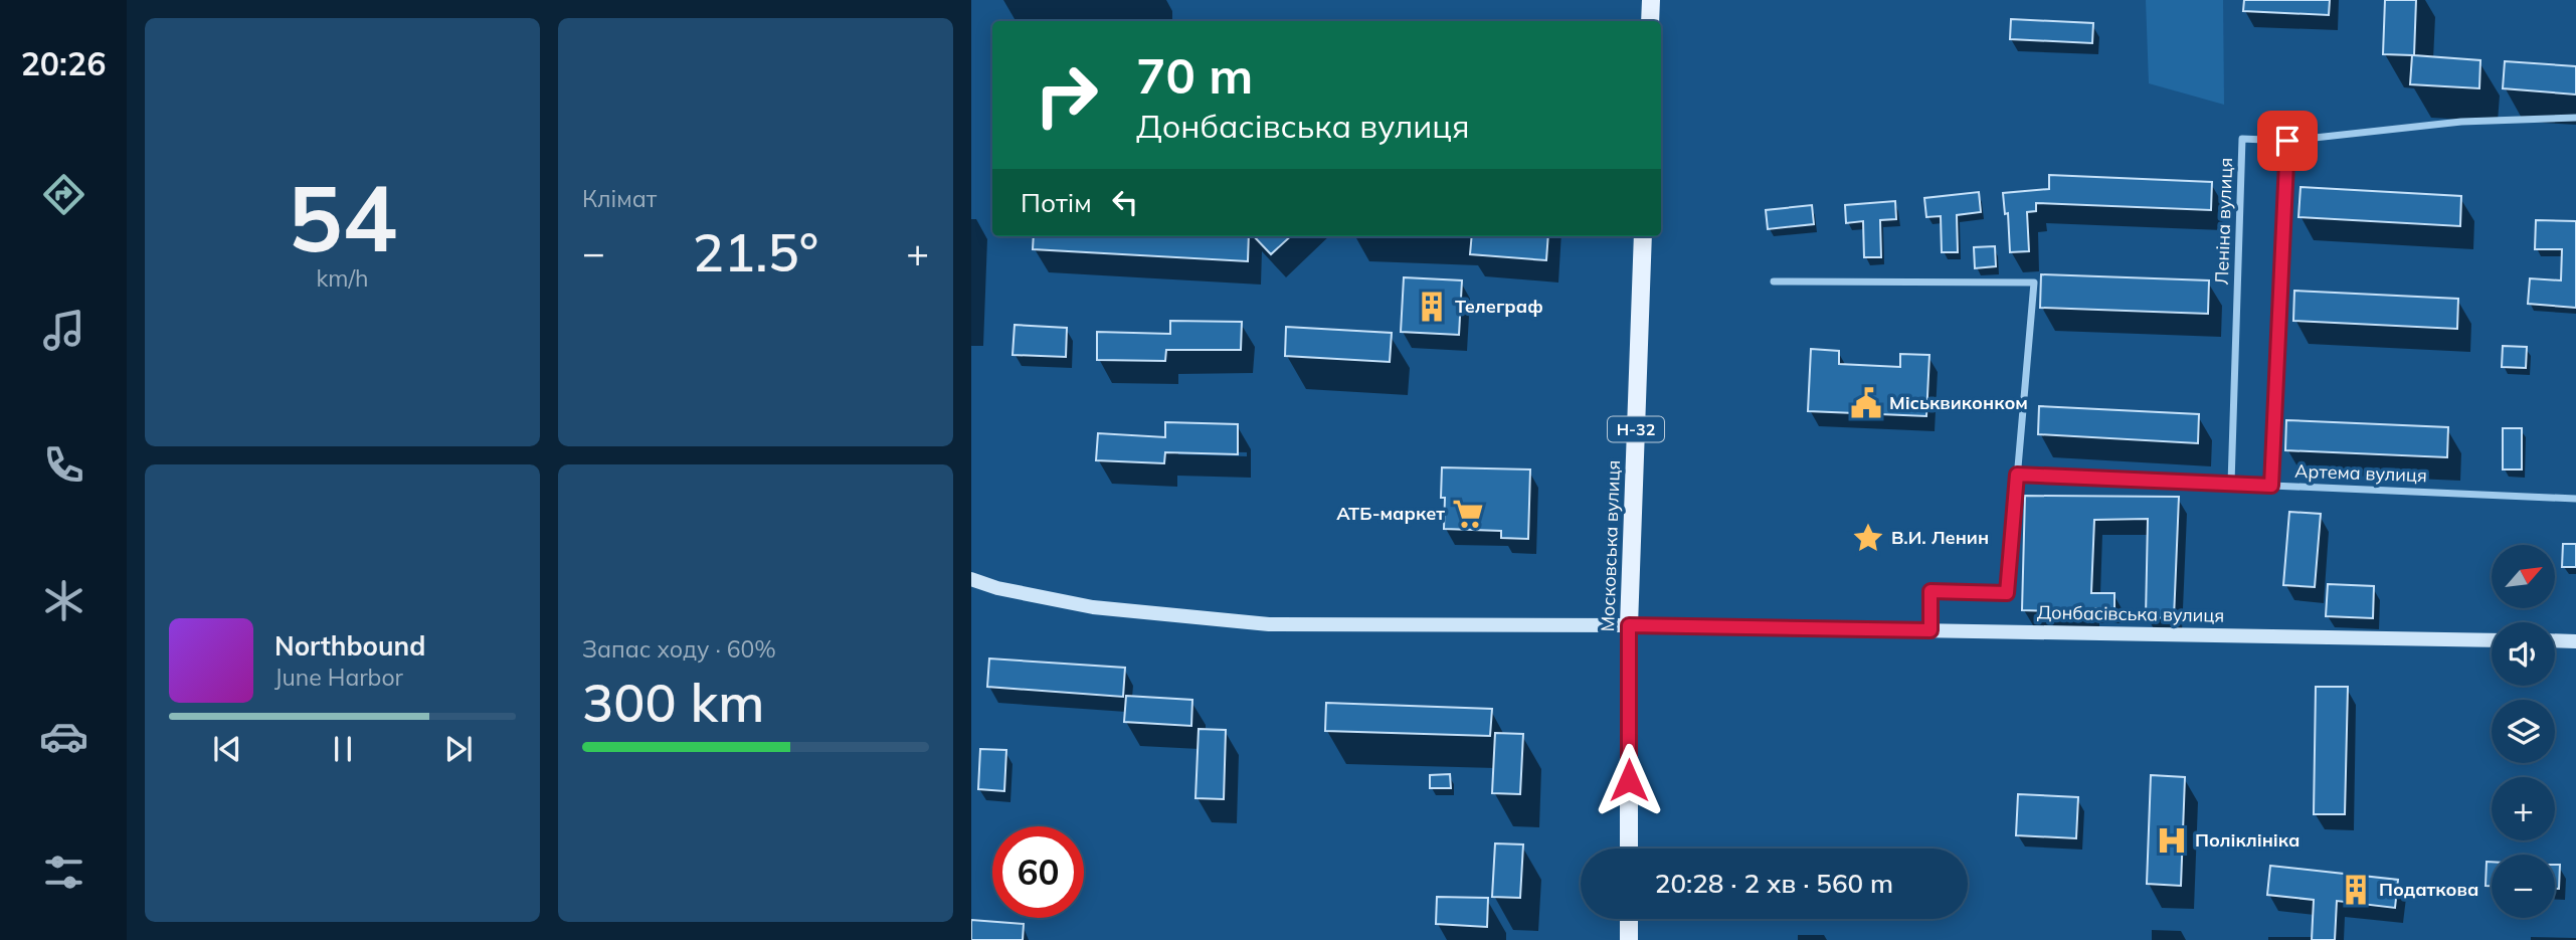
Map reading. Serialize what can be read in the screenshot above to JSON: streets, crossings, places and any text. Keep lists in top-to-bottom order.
{
  "streets": {
    "main road": ["Н-32", "Московська вулиця"],
    "street": ["Леніна вулиця", "Артема вулиця", "Донбасівська вулиця"]
  },
  "crossings": [
    ["Леніна вулиця", "Артема вулиця"],
    ["Московська вулиця", "Донбасівська вулиця"]
  ],
  "places": {
    "building": ["Телеграф", "Податкова"],
    "public building": ["Міськвиконком"],
    "supermarket": ["АТБ-маркет"],
    "place": ["В.И. Ленин"],
    "hospital": ["Поліклініка"]
  },
  "north": "top right",
  "page": {
    "tabs": "20:26",
    "tile": [
      ["54", "km/h"],
      "Клімат",
      ["Запас ходу · 60%", "300 km"]
    ],
    "turn": ["70 m", "Донбасівська вулиця"],
    "then": "Потім",
    "heat": ["−", "21.5°", "+"],
    "map_buttons": ["+", "−"],
    "song": ["Northbound", "June Harbor"],
    "limit": "60",
    "trip": "20:28 · 2 хв · 560 m"
  }
}
